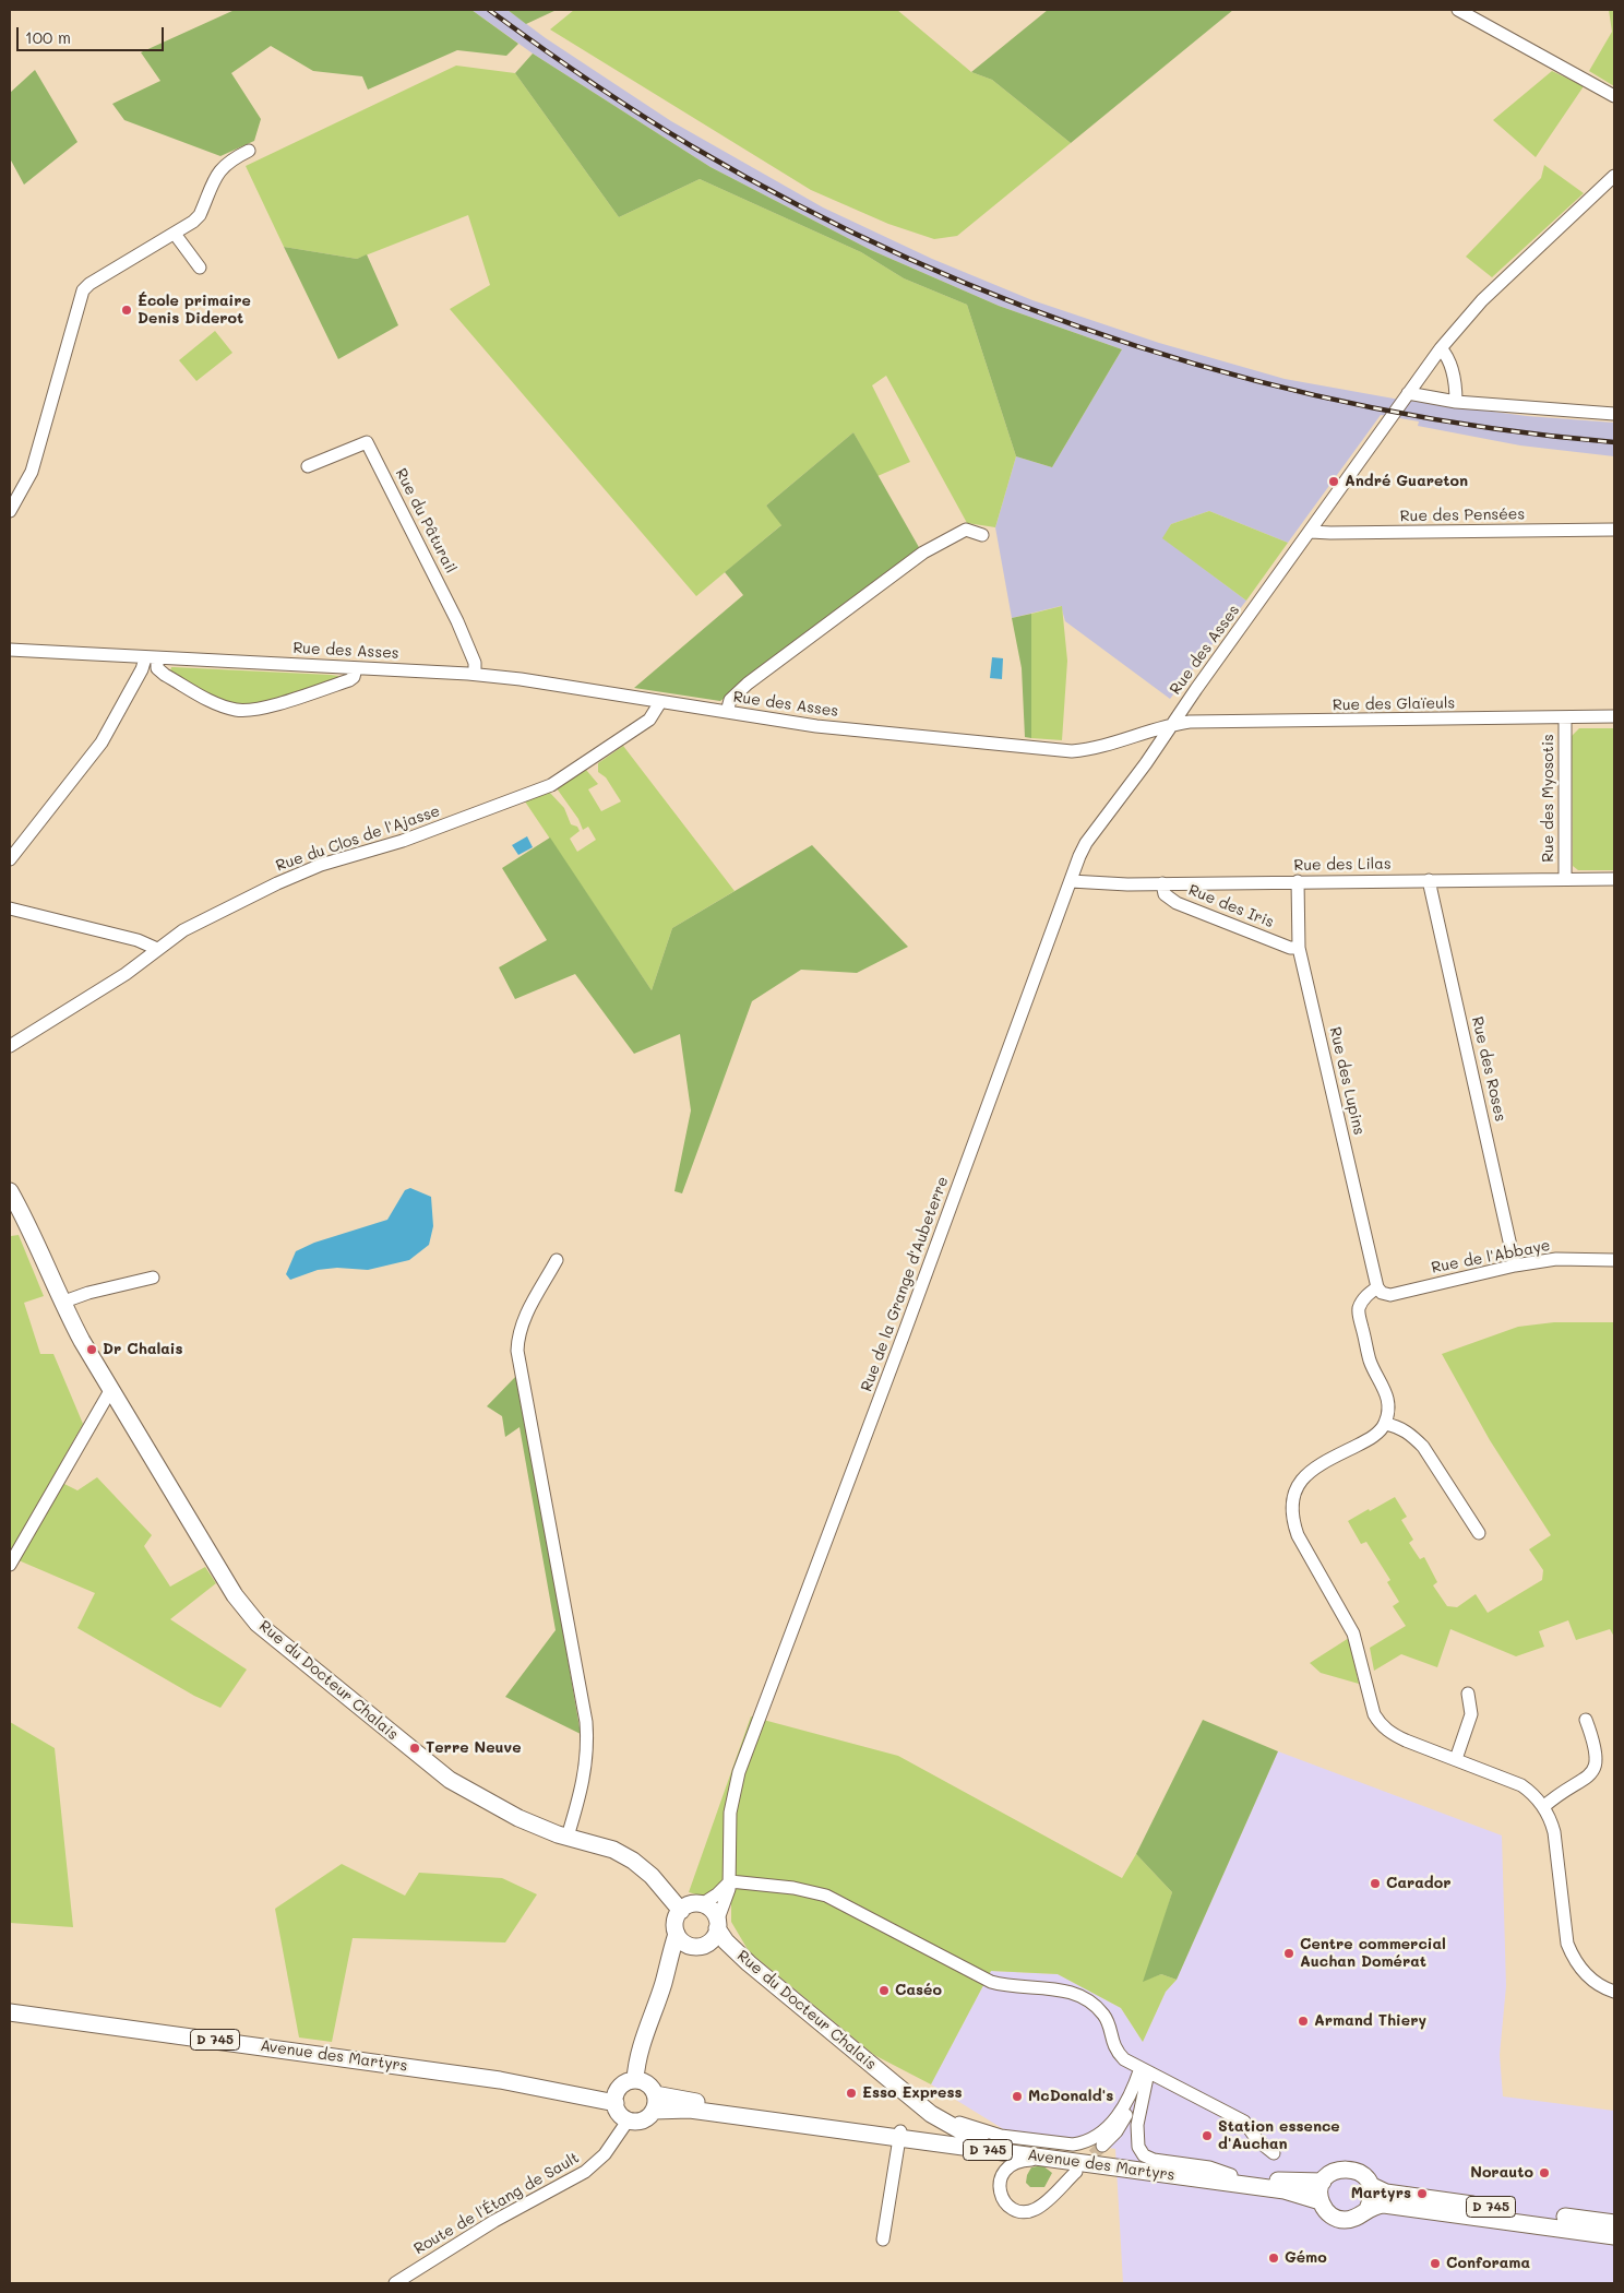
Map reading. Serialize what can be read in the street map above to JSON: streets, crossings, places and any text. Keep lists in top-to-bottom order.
{
  "streets": {
    "main road": ["Rue du Docteur Chalais", "D 745", "Avenue des Martyrs"],
    "street": [
      "Rue des Pensées",
      "Rue du Pâturail",
      "Rue des Asses",
      "Rue des Glaïeuls",
      "Rue des Myosotis",
      "Rue du Clos de l'Ajasse",
      "Rue des Lilas",
      "Rue des Iris",
      "Rue des Roses",
      "Rue des Lupins",
      "Rue de l'Abbaye",
      "Rue de la Grange d'Aubeterre",
      "Route de l'Étang de Sault"
    ]
  },
  "crossings": [
    ["Rue des Pensées", "Rue des Asses"],
    ["Rue du Pâturail", "Rue des Asses"],
    ["Rue des Asses", "Rue des Glaïeuls"],
    ["Rue des Asses", "Rue du Clos de l'Ajasse"],
    ["Rue des Asses", "Rue de la Grange d'Aubeterre"],
    ["Rue des Glaïeuls", "Rue des Myosotis"],
    ["Rue des Glaïeuls", "Rue de la Grange d'Aubeterre"],
    ["Rue des Myosotis", "Rue des Lilas"],
    ["Rue des Lilas", "Rue des Iris"],
    ["Rue des Lilas", "Rue des Roses"],
    ["Rue des Lilas", "Rue des Lupins"],
    ["Rue des Lilas", "Rue de la Grange d'Aubeterre"],
    ["Rue des Iris", "Rue des Lupins"],
    ["Rue des Roses", "Rue de l'Abbaye"],
    ["Rue des Lupins", "Rue de l'Abbaye"],
    ["Rue de la Grange d'Aubeterre", "Rue du Docteur Chalais"],
    ["Rue du Docteur Chalais", "Avenue des Martyrs"],
    ["D 745", "Avenue des Martyrs"],
    ["Avenue des Martyrs", "Route de l'Étang de Sault"]
  ],
  "places": [
    "École primaire Denis Diderot",
    "André Guareton",
    "Dr Chalais",
    "Terre Neuve",
    "Carador",
    "Centre commercial Auchan Domérat",
    "Caséo",
    "Armand Thiery",
    "Esso Express",
    "McDonald's",
    "Station essence d'Auchan",
    "Norauto",
    "Martyrs",
    "Gémo",
    "Conforama"
  ],
  "scale_bar": "100 m"
}
